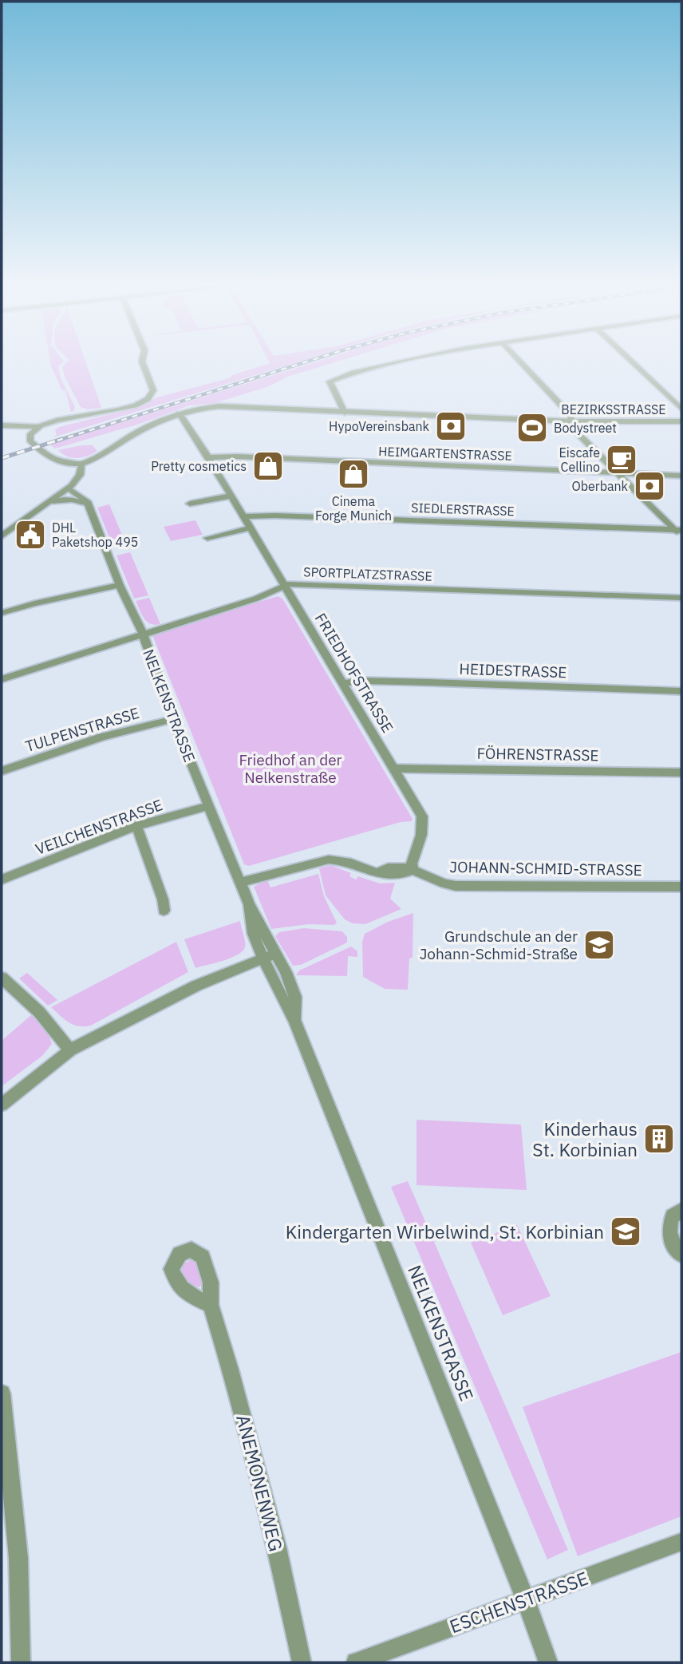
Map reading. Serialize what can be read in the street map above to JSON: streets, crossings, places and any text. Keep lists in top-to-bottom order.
{
  "streets": {
    "street": [
      "BEZIRKSSTRASSE",
      "HEIMGARTENSTRASSE",
      "SIEDLERSTRASSE",
      "SPORTPLATZSTRASSE",
      "HEIDESTRASSE",
      "FRIEDHOFSTRASSE",
      "NELKENSTRASSE",
      "TULPENSTRASSE",
      "FÖHRENSTRASSE",
      "VEILCHENSTRASSE",
      "JOHANN-SCHMID-STRASSE",
      "ANEMONENWEG",
      "ESCHENSTRASSE"
    ]
  },
  "crossings": [
    ["BEZIRKSSTRASSE", "FRIEDHOFSTRASSE"],
    ["HEIMGARTENSTRASSE", "FRIEDHOFSTRASSE"],
    ["SIEDLERSTRASSE", "FRIEDHOFSTRASSE"],
    ["SPORTPLATZSTRASSE", "FRIEDHOFSTRASSE"],
    ["SPORTPLATZSTRASSE", "NELKENSTRASSE"],
    ["HEIDESTRASSE", "FRIEDHOFSTRASSE"],
    ["FRIEDHOFSTRASSE", "FÖHRENSTRASSE"],
    ["FRIEDHOFSTRASSE", "JOHANN-SCHMID-STRASSE"],
    ["NELKENSTRASSE", "TULPENSTRASSE"],
    ["NELKENSTRASSE", "VEILCHENSTRASSE"],
    ["NELKENSTRASSE", "ESCHENSTRASSE"]
  ],
  "parks": ["Friedhof an der Nelkenstraße"],
  "places": {
    "bank": ["HypoVereinsbank", "Oberbank"],
    "sports": ["Bodystreet"],
    "cafe": ["Eiscafe Cellino"],
    "shop": ["Pretty cosmetics", "Cinema Forge Munich"],
    "public building": ["DHL Paketshop 495"],
    "school or university": ["Grundschule an der Johann-Schmid-Straße", "Kindergarten Wirbelwind, St. Korbinian"],
    "building": ["Kinderhaus St. Korbinian"]
  }
}
